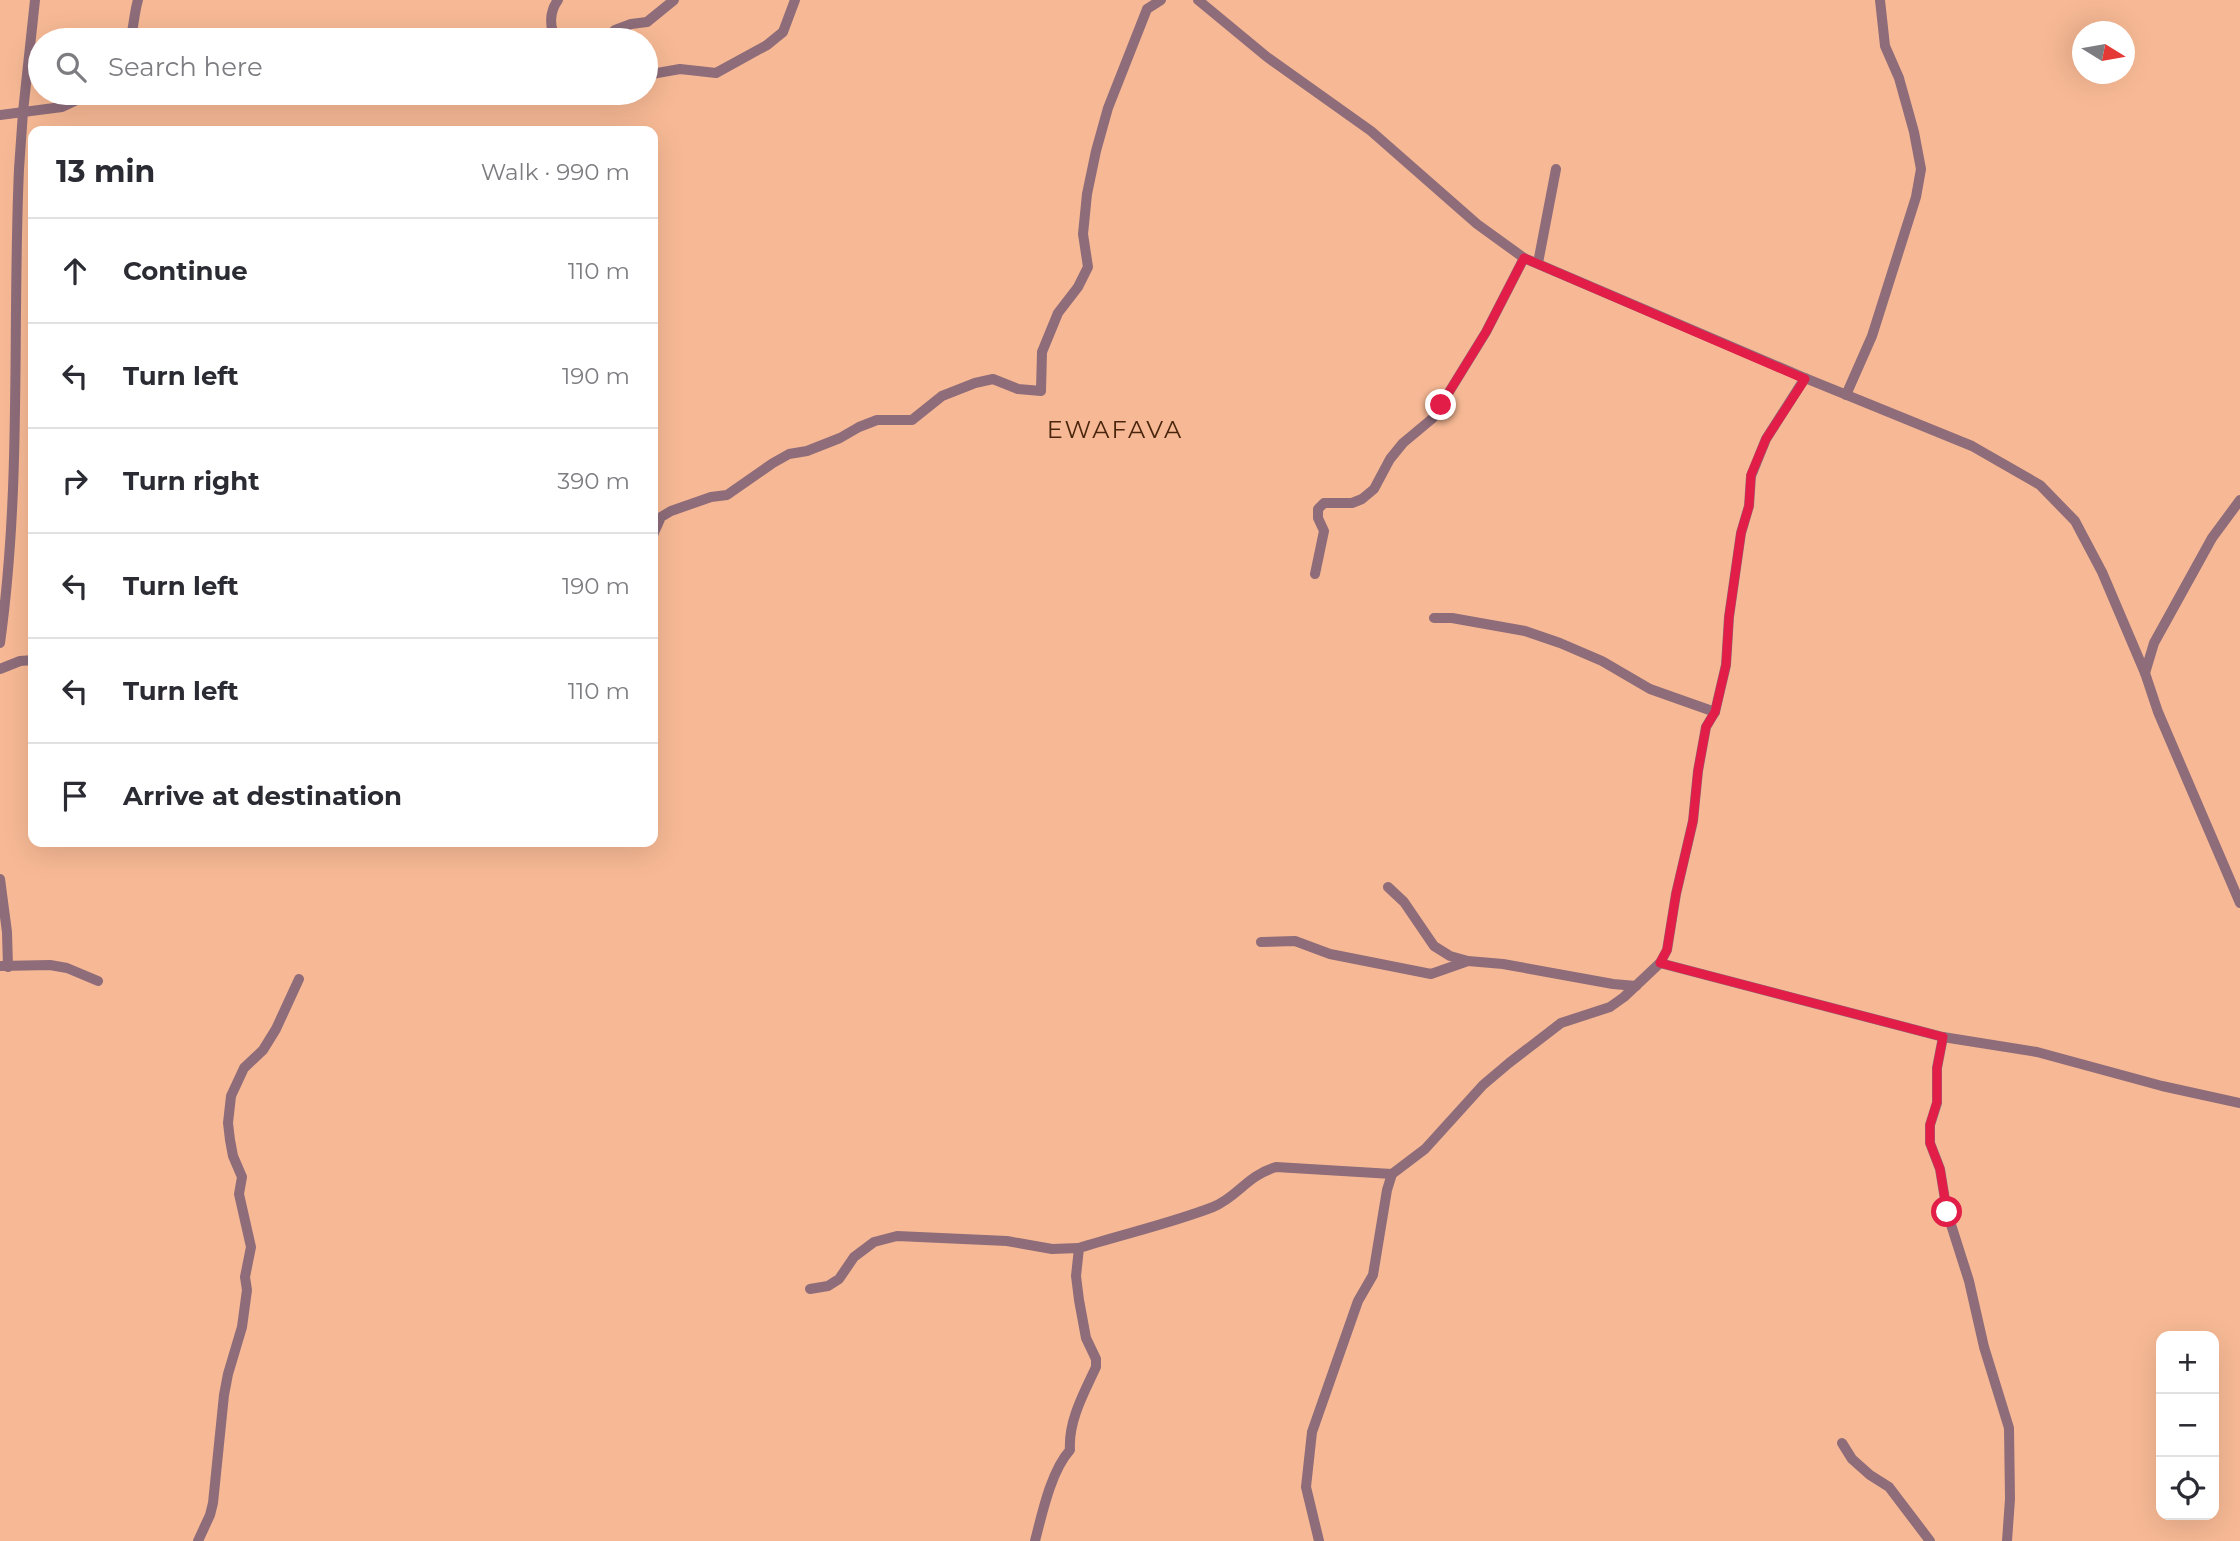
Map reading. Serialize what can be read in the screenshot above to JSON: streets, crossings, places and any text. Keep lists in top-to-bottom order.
{
  "districts": ["EWAFAVA"],
  "north": "right",
  "page": {
    "search": "Search here",
    "heading": ["13 min", "Walk · 990 m"],
    "list": [
      ["Continue", "110 m"],
      ["Turn left", "190 m"],
      ["Turn right", "390 m"],
      ["Turn left", "190 m"],
      ["Turn left", "110 m"],
      "Arrive at destination"
    ],
    "map_buttons": ["+", "−"]
  }
}
